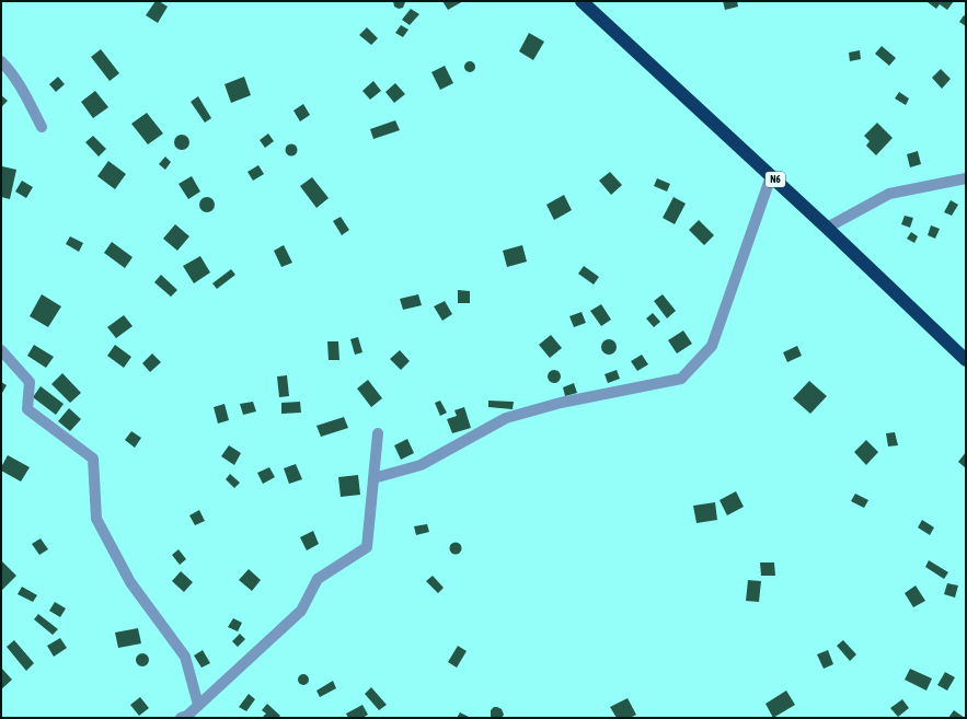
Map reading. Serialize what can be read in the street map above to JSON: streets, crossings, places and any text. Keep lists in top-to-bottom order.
{
  "streets": {
    "highway": ["N6"]
  }
}
